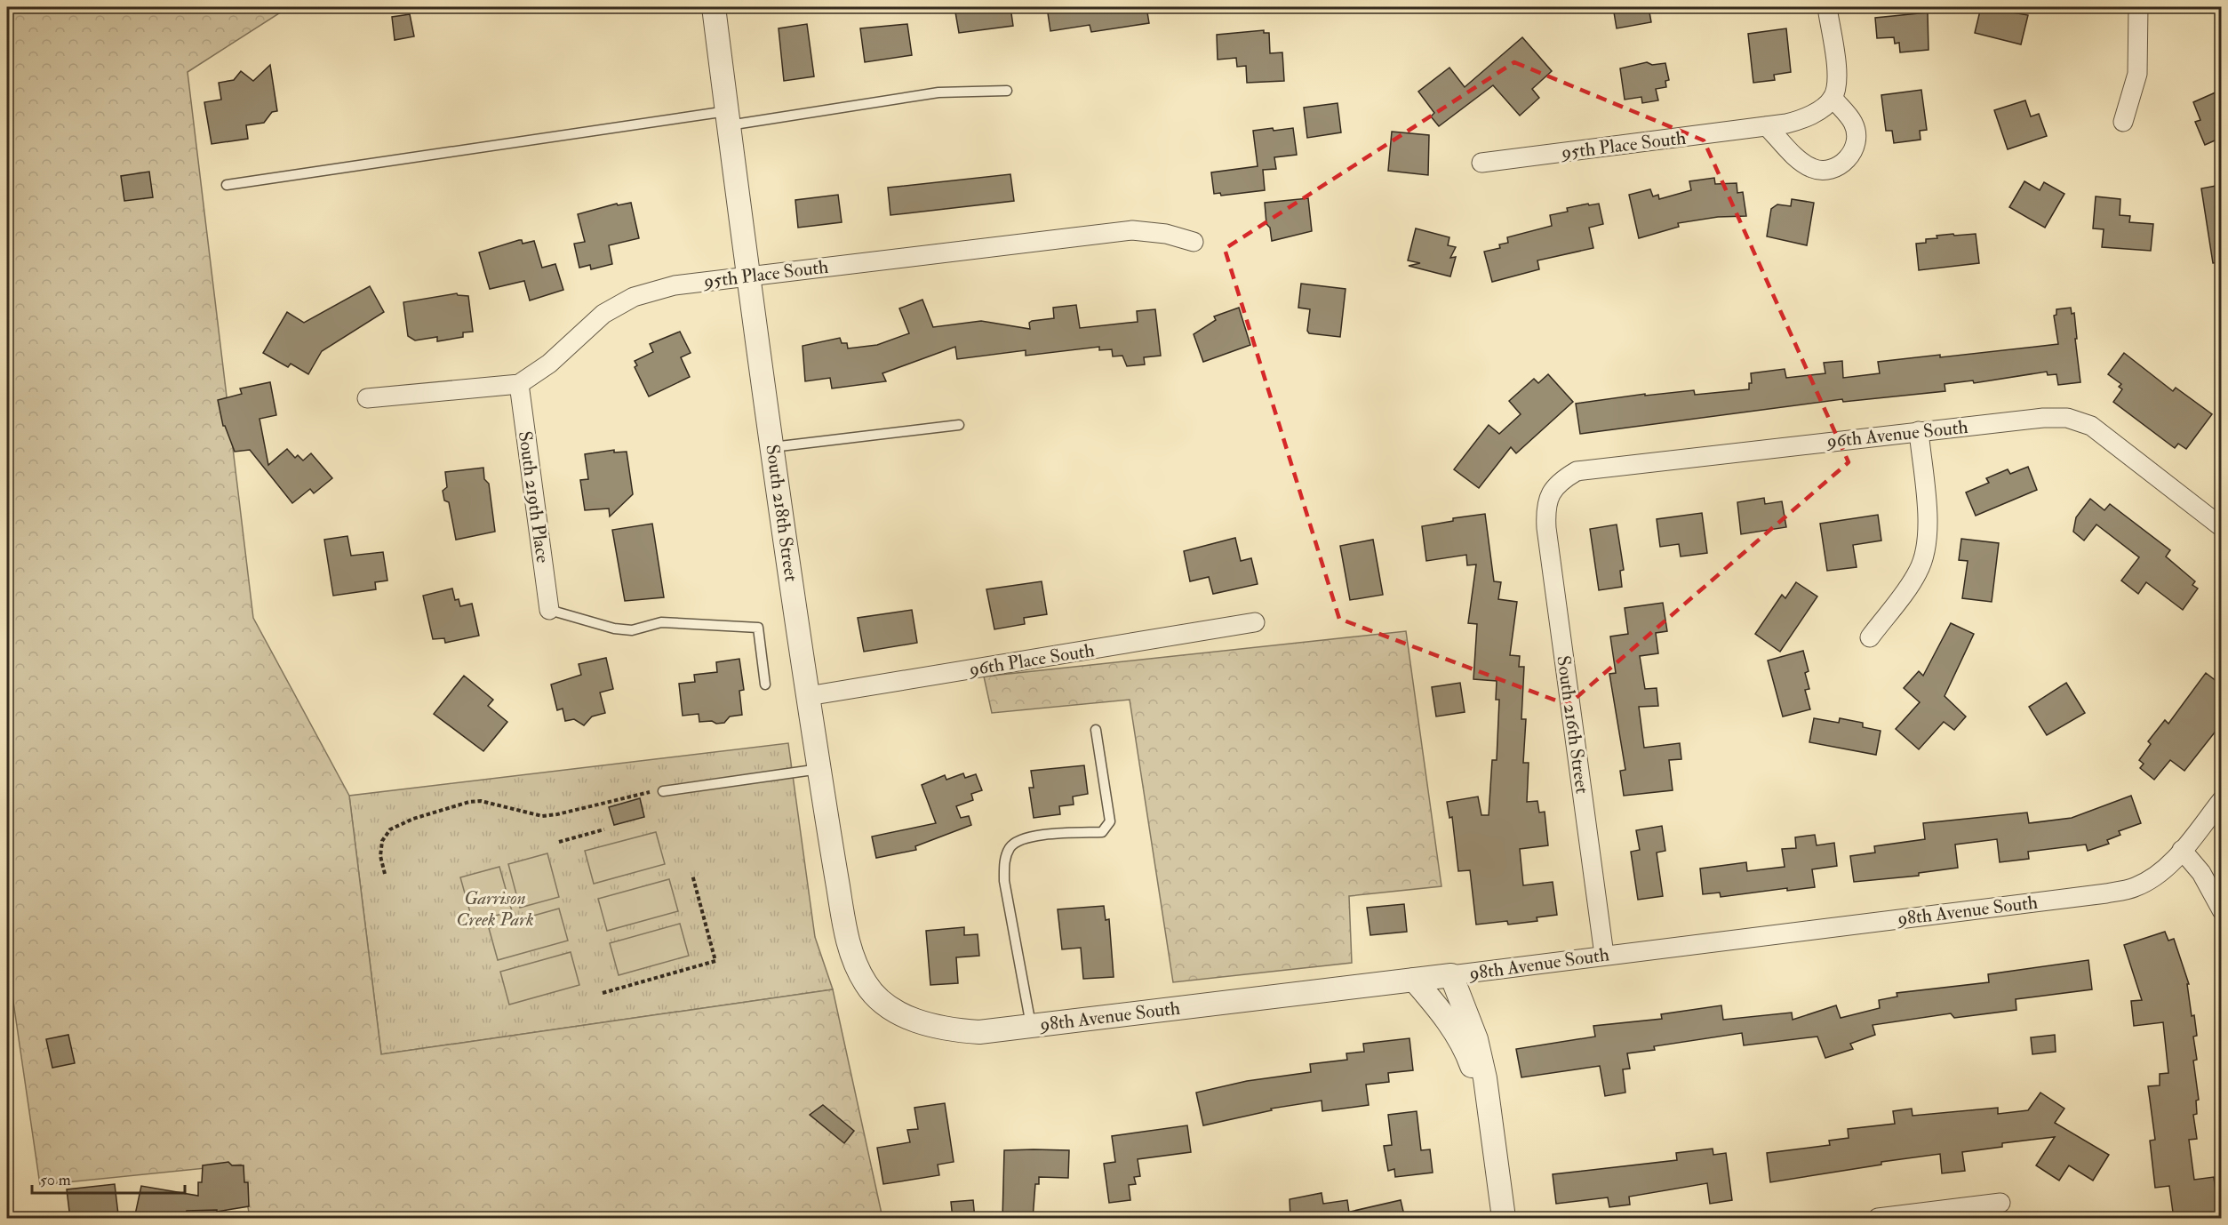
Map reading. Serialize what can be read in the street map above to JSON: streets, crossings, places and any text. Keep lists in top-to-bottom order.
{
  "streets": {
    "street": [
      "95th Place South",
      "96th Avenue South",
      "South 219th Place",
      "South 218th Street",
      "96th Place South",
      "South 216th Street",
      "98th Avenue South"
    ]
  },
  "crossings": [
    ["95th Place South", "South 219th Place"],
    ["95th Place South", "South 218th Street"],
    ["96th Avenue South", "South 216th Street"],
    ["South 218th Street", "96th Place South"],
    ["South 218th Street", "98th Avenue South"],
    ["South 216th Street", "98th Avenue South"]
  ],
  "parks": ["Garrison Creek Park"],
  "scale_bar": "50 m"
}
